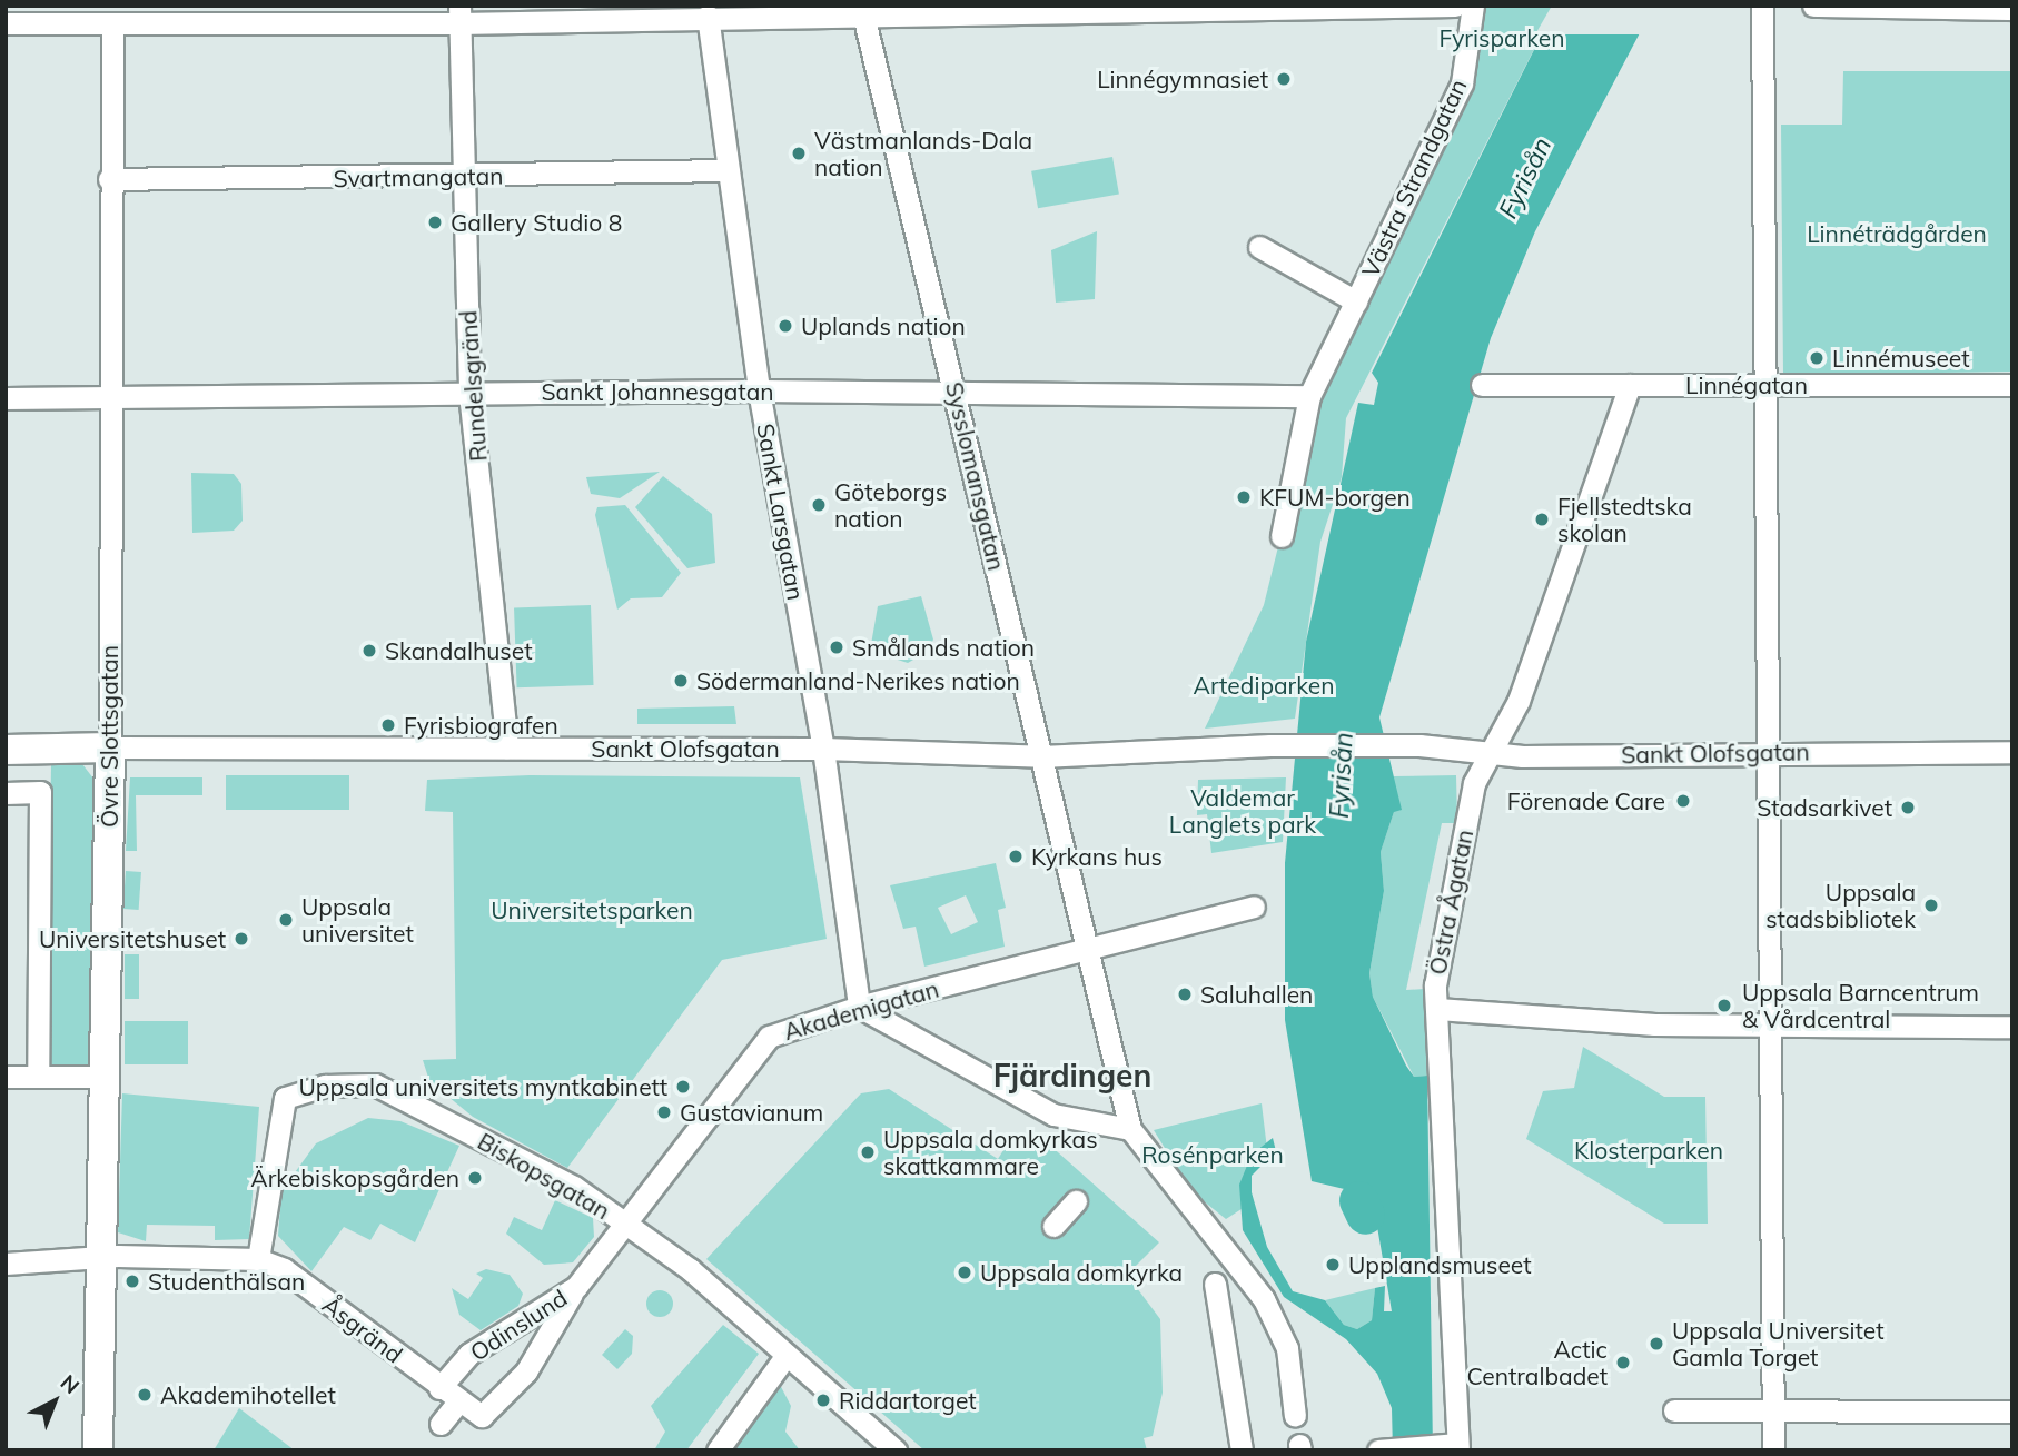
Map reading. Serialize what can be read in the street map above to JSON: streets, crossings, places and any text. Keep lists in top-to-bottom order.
{
  "streets": {
    "street": [
      "Svartmangatan",
      "Västra Strandgatan",
      "Linnégatan",
      "Rundelsgränd",
      "Sankt Johannesgatan",
      "Sysslomansgatan",
      "Sankt Larsgatan",
      "Övre Slottsgatan",
      "Sankt Olofsgatan",
      "Östra Ågatan",
      "Akademigatan",
      "Biskopsgatan",
      "Odinslund",
      "Åsgränd"
    ]
  },
  "crossings": [
    ["Svartmangatan", "Rundelsgränd"],
    ["Svartmangatan", "Sankt Larsgatan"],
    ["Svartmangatan", "Övre Slottsgatan"],
    ["Västra Strandgatan", "Sankt Johannesgatan"],
    ["Linnégatan", "Östra Ågatan"],
    ["Rundelsgränd", "Sankt Johannesgatan"],
    ["Rundelsgränd", "Sankt Olofsgatan"],
    ["Sankt Johannesgatan", "Sysslomansgatan"],
    ["Sankt Johannesgatan", "Sankt Larsgatan"],
    ["Sankt Johannesgatan", "Övre Slottsgatan"],
    ["Sysslomansgatan", "Sankt Olofsgatan"],
    ["Sysslomansgatan", "Akademigatan"],
    ["Sankt Larsgatan", "Sankt Olofsgatan"],
    ["Sankt Larsgatan", "Akademigatan"],
    ["Övre Slottsgatan", "Sankt Olofsgatan"],
    ["Övre Slottsgatan", "Åsgränd"],
    ["Sankt Olofsgatan", "Östra Ågatan"],
    ["Akademigatan", "Biskopsgatan"],
    ["Akademigatan", "Odinslund"],
    ["Biskopsgatan", "Odinslund"],
    ["Biskopsgatan", "Åsgränd"],
    ["Odinslund", "Åsgränd"]
  ],
  "districts": ["Fjärdingen"],
  "water": ["Fyrisån"],
  "parks": [
    "Fyrisparken",
    "Linnéträdgården",
    "Artediparken",
    "Valdemar Langlets park",
    "Universitetsparken",
    "Klosterparken",
    "Rosénparken"
  ],
  "places": [
    "Linnégymnasiet",
    "Västmanlands-Dala nation",
    "Gallery Studio 8",
    "Uplands nation",
    "Linnémuseet",
    "KFUM-borgen",
    "Göteborgs nation",
    "Fjellstedtska skolan",
    "Smålands nation",
    "Skandalhuset",
    "Södermanland-Nerikes nation",
    "Fyrisbiografen",
    "Förenade Care",
    "Stadsarkivet",
    "Kyrkans hus",
    "Uppsala stadsbibliotek",
    "Uppsala universitet",
    "Universitetshuset",
    "Saluhallen",
    "Uppsala Barncentrum & Vårdcentral",
    "Uppsala universitets myntkabinett",
    "Gustavianum",
    "Uppsala domkyrkas skattkammare",
    "Ärkebiskopsgården",
    "Upplandsmuseet",
    "Uppsala domkyrka",
    "Studenthälsan",
    "Uppsala Universitet Gamla Torget",
    "Actic Centralbadet",
    "Akademihotellet",
    "Riddartorget"
  ],
  "north": "top right"
}
